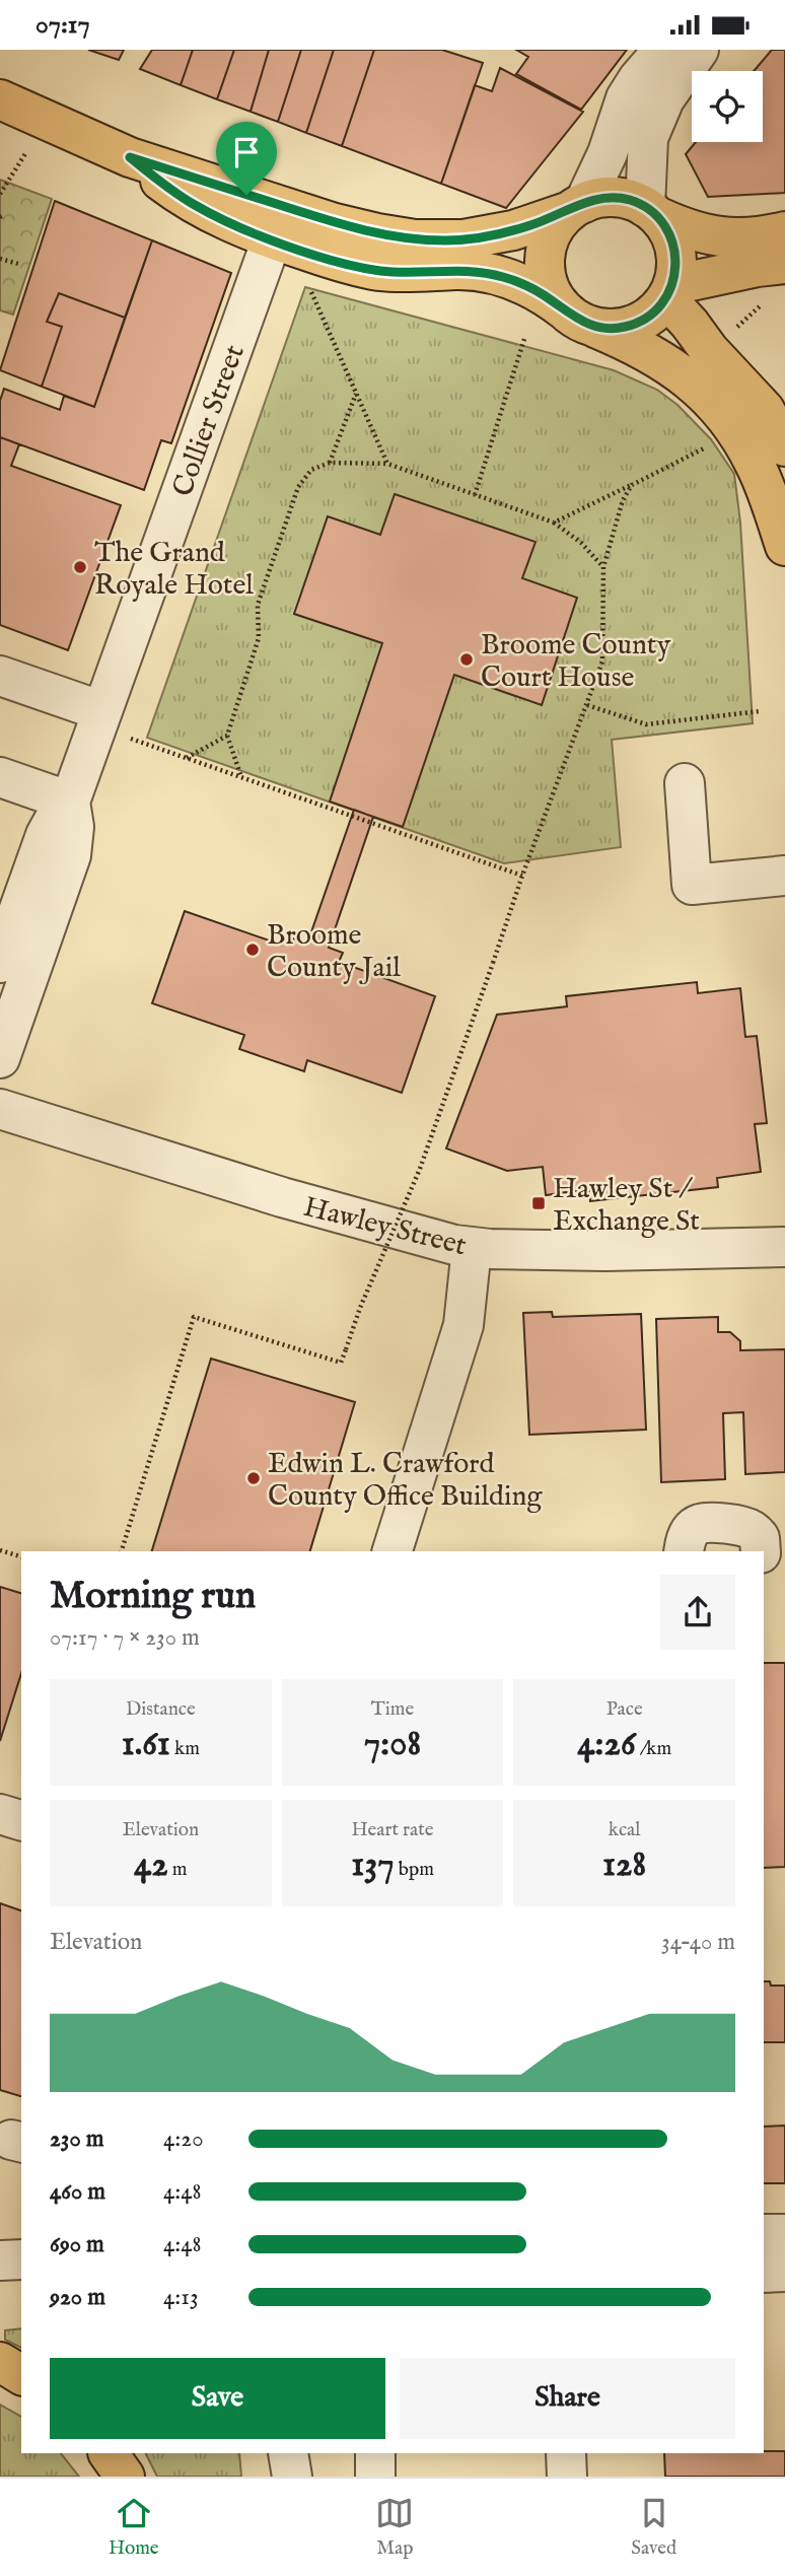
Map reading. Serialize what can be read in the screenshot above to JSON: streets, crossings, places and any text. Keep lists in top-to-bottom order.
{
  "streets": {
    "street": ["Collier Street", "Hawley Street"]
  },
  "places": {
    "other": [
      "The Grand Royale Hotel",
      "Broome County Court House",
      "Broome County Jail",
      "Edwin L. Crawford County Office Building"
    ],
    "transit": ["Hawley St / Exchange St"]
  },
  "page": {
    "status": "07:17",
    "heading": ["Morning run", "07:17 · 7 × 230 m"],
    "stats": [
      ["Distance", "1.61 km"],
      ["Time", "7:08"],
      ["Pace", "4:26 /km"],
      ["Elevation", "42 m"],
      ["Heart rate", "137 bpm"],
      ["kcal", "128"]
    ],
    "chart": ["Elevation", "34–40 m"],
    "list": [
      {
        "name": "230 m",
        "note": "4:20"
      },
      {
        "name": "460 m",
        "note": "4:48"
      },
      {
        "name": "690 m",
        "note": "4:48"
      },
      {
        "name": "920 m",
        "note": "4:13"
      }
    ],
    "buttons": ["Save", "Share"],
    "tabs": ["Home", "Map", "Saved"]
  }
}
